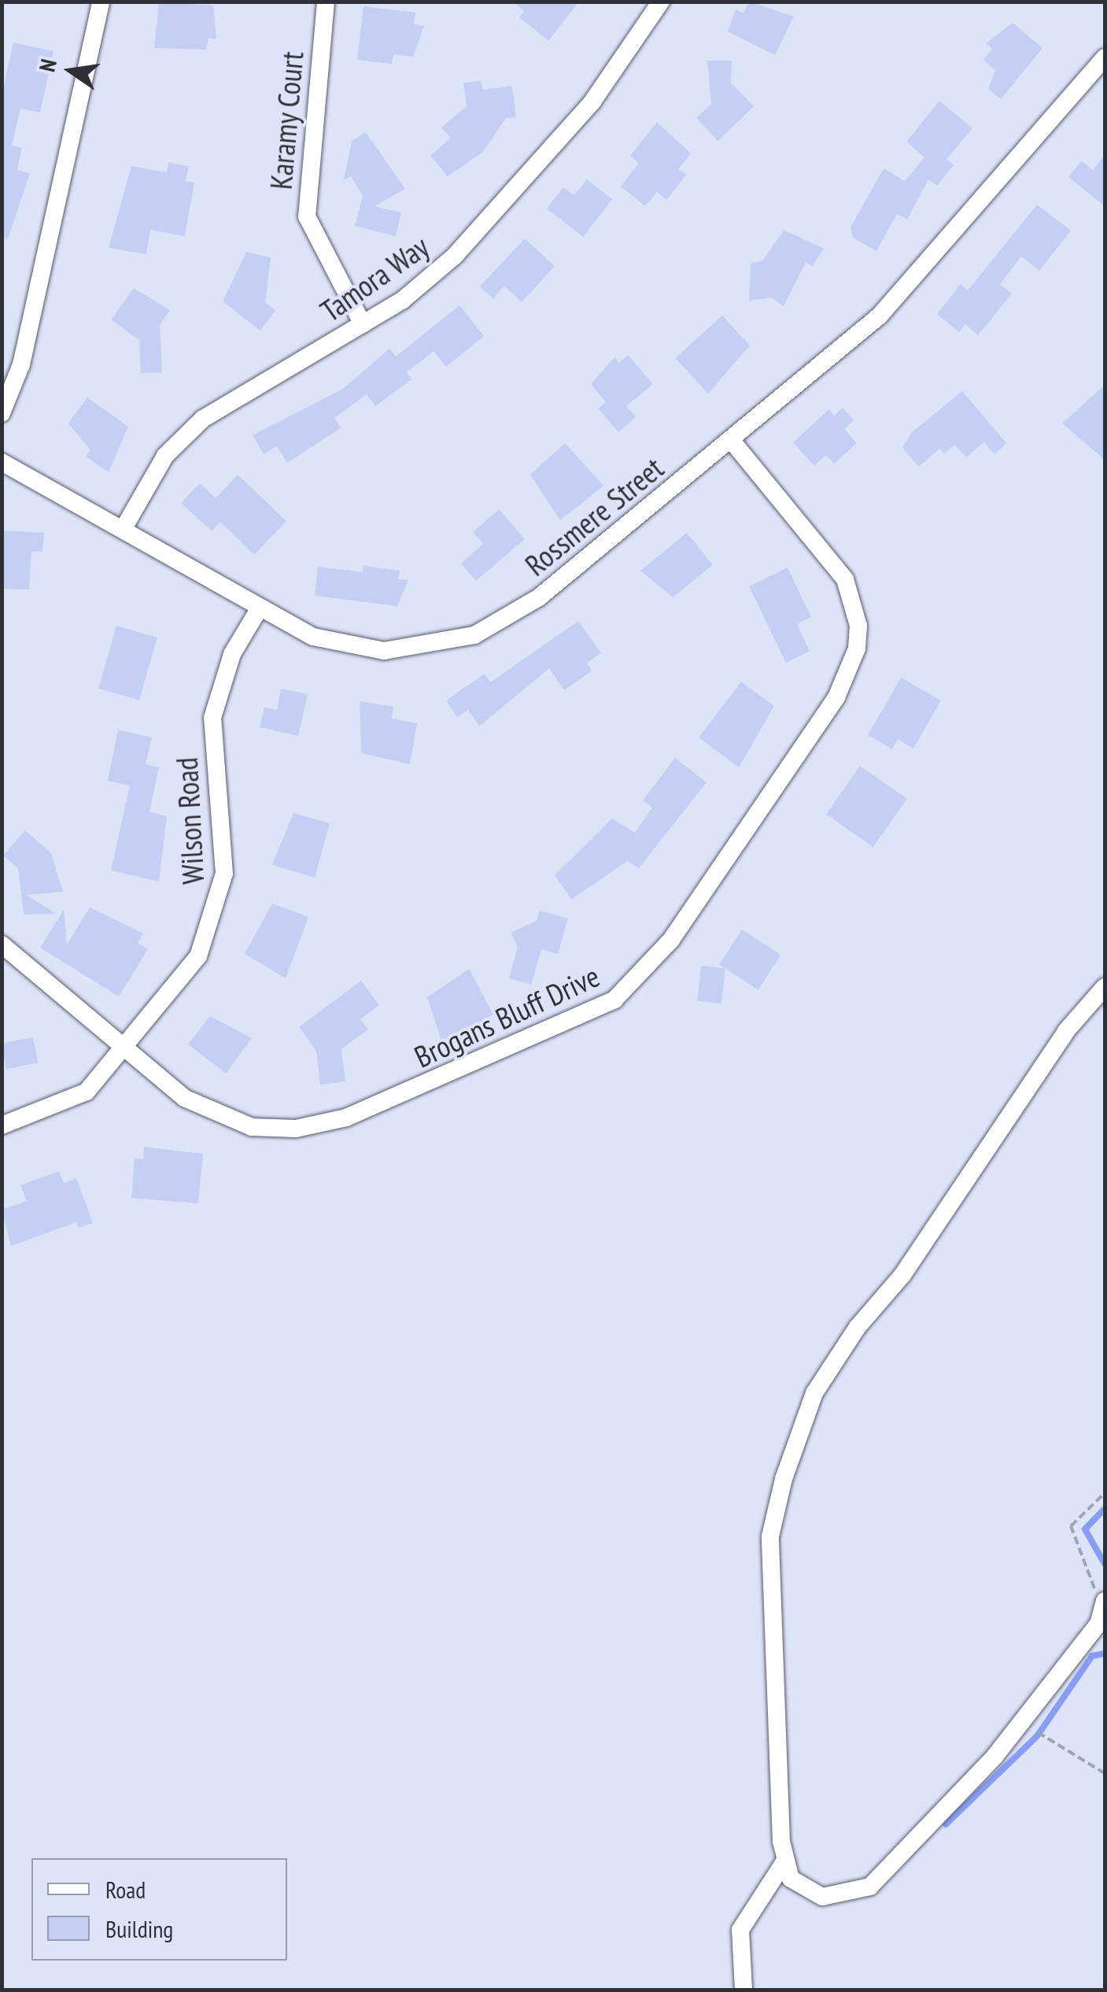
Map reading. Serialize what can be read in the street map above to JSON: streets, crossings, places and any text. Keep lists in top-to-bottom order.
{
  "streets": {
    "street": [
      "Karamy Court",
      "Tamora Way",
      "Rossmere Street",
      "Wilson Road",
      "Brogans Bluff Drive"
    ]
  },
  "crossings": [
    ["Karamy Court", "Tamora Way"],
    ["Tamora Way", "Rossmere Street"],
    ["Rossmere Street", "Wilson Road"],
    ["Rossmere Street", "Brogans Bluff Drive"],
    ["Wilson Road", "Brogans Bluff Drive"]
  ],
  "legend": ["Road", "Building"],
  "north": "left"
}
